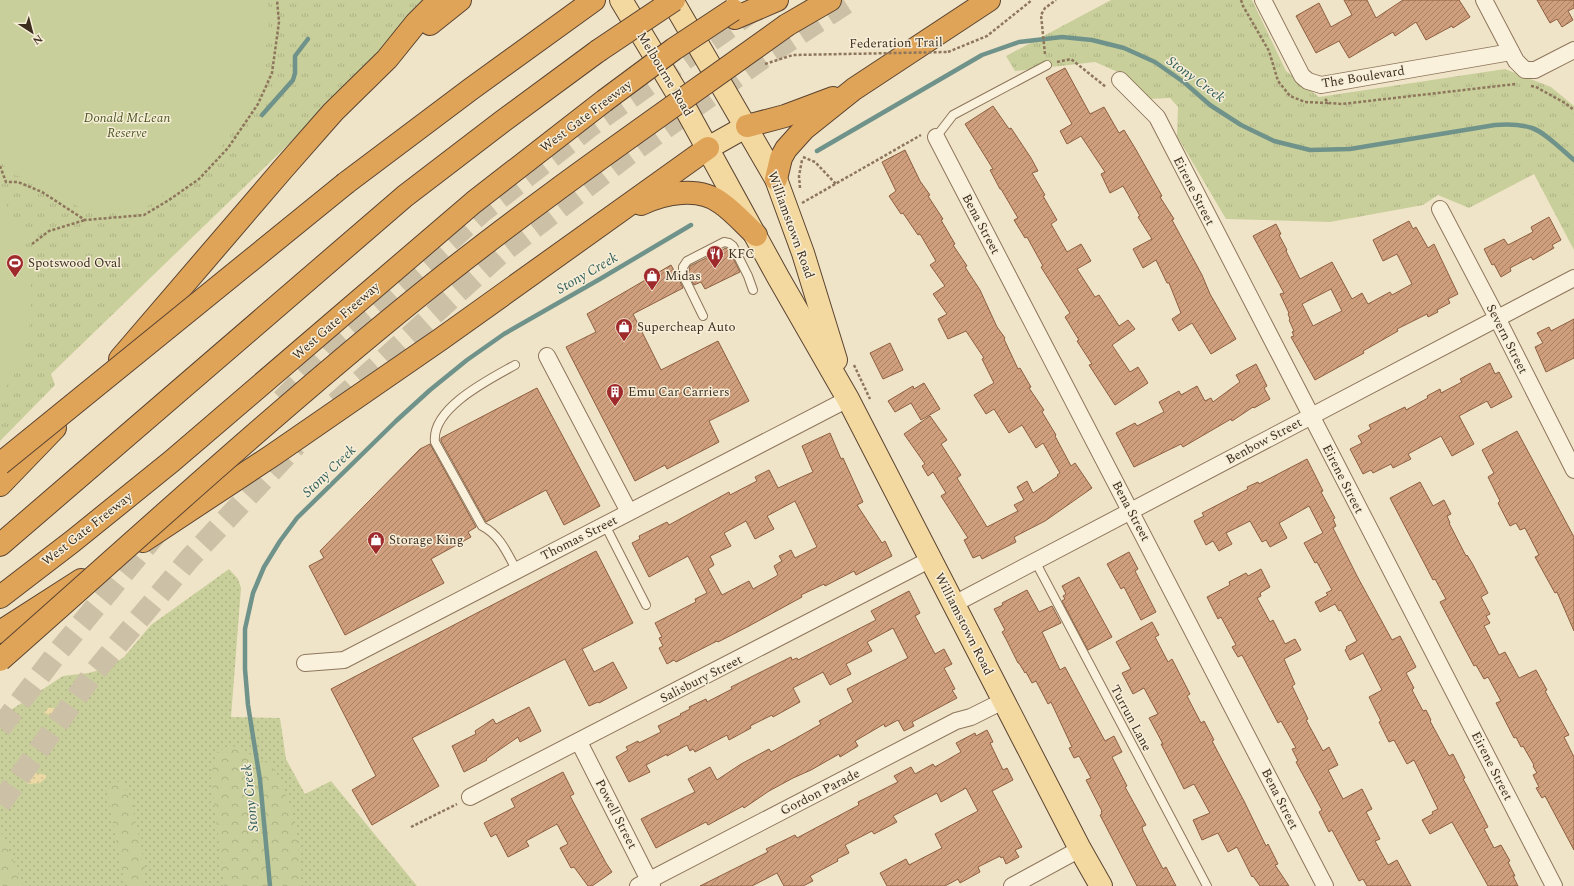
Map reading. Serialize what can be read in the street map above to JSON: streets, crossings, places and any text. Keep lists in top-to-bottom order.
{
  "streets": {
    "highway": ["West Gate Freeway"],
    "main road": ["Melbourne Road", "Williamstown Road"],
    "street": [
      "The Boulevard",
      "Eirene Street",
      "Bena Street",
      "Severn Street",
      "Benbow Street",
      "Thomas Street",
      "Salisbury Street",
      "Gordon Parade",
      "Powell Street"
    ],
    "lane": ["Turrun Lane"],
    "path": ["Federation Trail"]
  },
  "crossings": [
    ["Melbourne Road", "Williamstown Road"],
    ["Eirene Street", "Benbow Street"],
    ["Bena Street", "Benbow Street"],
    ["Williamstown Road", "Benbow Street"],
    ["Williamstown Road", "Thomas Street"],
    ["Williamstown Road", "Salisbury Street"],
    ["Williamstown Road", "Gordon Parade"],
    ["Severn Street", "Benbow Street"],
    ["Benbow Street", "Turrun Lane"],
    ["Salisbury Street", "Powell Street"],
    ["Gordon Parade", "Powell Street"]
  ],
  "water": ["Stony Creek"],
  "parks": ["Donald McLean Reserve"],
  "places": {
    "restaurant": ["KFC"],
    "sports": ["Spotswood Oval"],
    "shop": ["Midas", "Supercheap Auto", "Storage King"],
    "building": ["Emu Car Carriers"]
  },
  "north": "bottom right"
}
